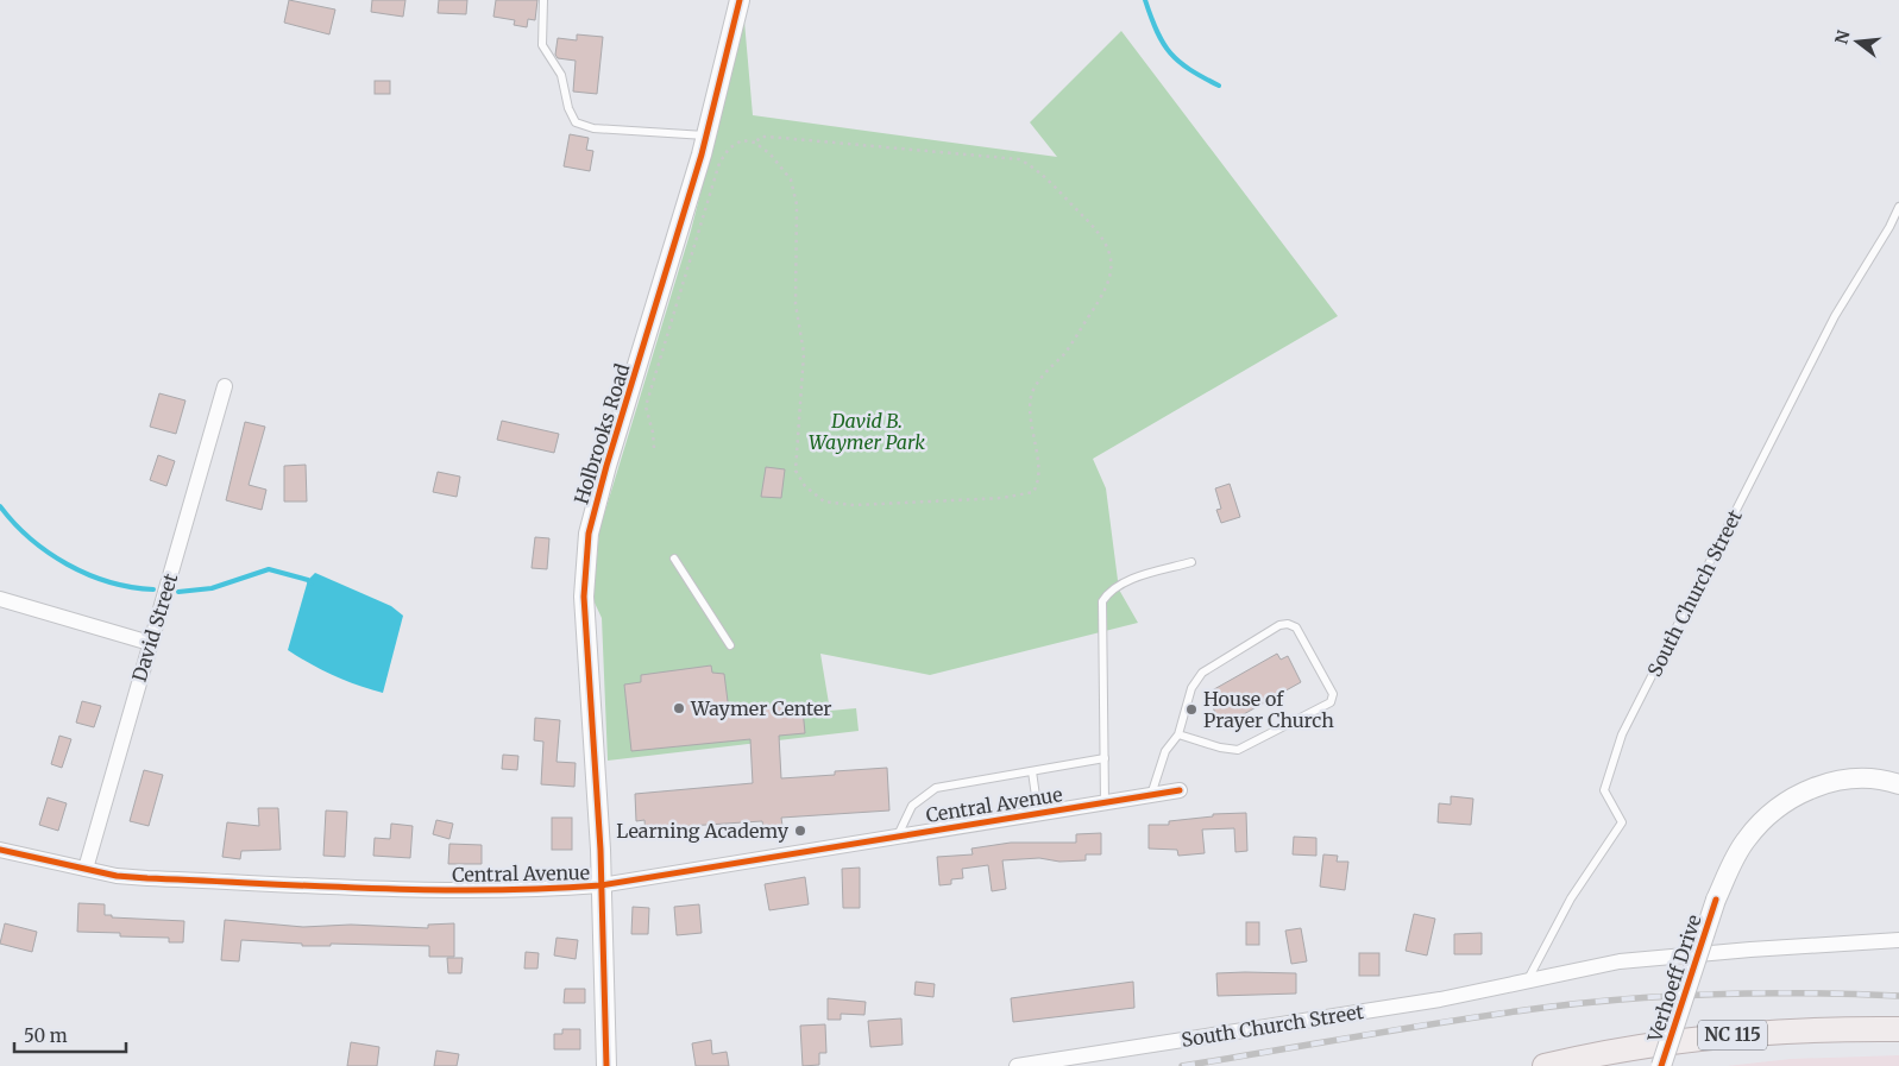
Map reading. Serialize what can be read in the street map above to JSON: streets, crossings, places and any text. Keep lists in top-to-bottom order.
{
  "streets": {
    "main road": ["NC 115"],
    "street": [
      "Holbrooks Road",
      "South Church Street",
      "David Street",
      "Central Avenue",
      "Verhoeff Drive"
    ]
  },
  "crossings": [
    ["Holbrooks Road", "Central Avenue"],
    ["David Street", "Central Avenue"]
  ],
  "parks": ["David B. Waymer Park"],
  "places": ["Waymer Center", "House of Prayer Church", "Learning Academy"],
  "scale_bar": "50 m",
  "north": "left"
}
